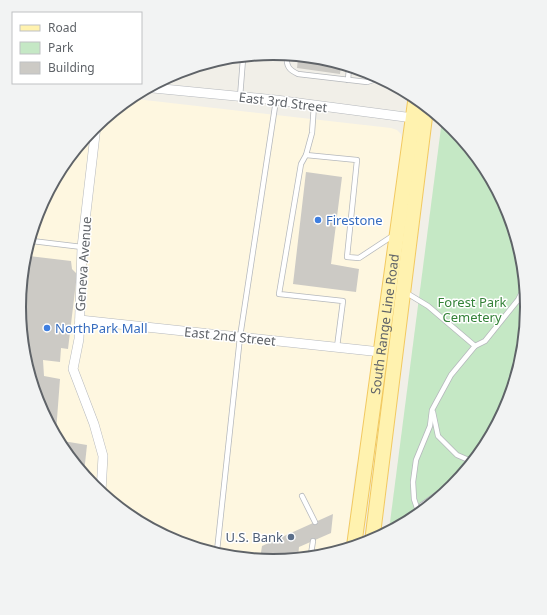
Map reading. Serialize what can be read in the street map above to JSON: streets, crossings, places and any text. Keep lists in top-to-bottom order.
{
  "streets": {
    "main road": ["South Range Line Road"],
    "street": ["East 3rd Street", "Geneva Avenue", "East 2nd Street"]
  },
  "crossings": [
    ["East 3rd Street", "South Range Line Road"],
    ["Geneva Avenue", "East 2nd Street"],
    ["South Range Line Road", "East 2nd Street"]
  ],
  "parks": ["Forest Park Cemetery"],
  "places": ["Firestone", "NorthPark Mall", "U.S. Bank"],
  "legend": ["Road", "Park", "Building"]
}
